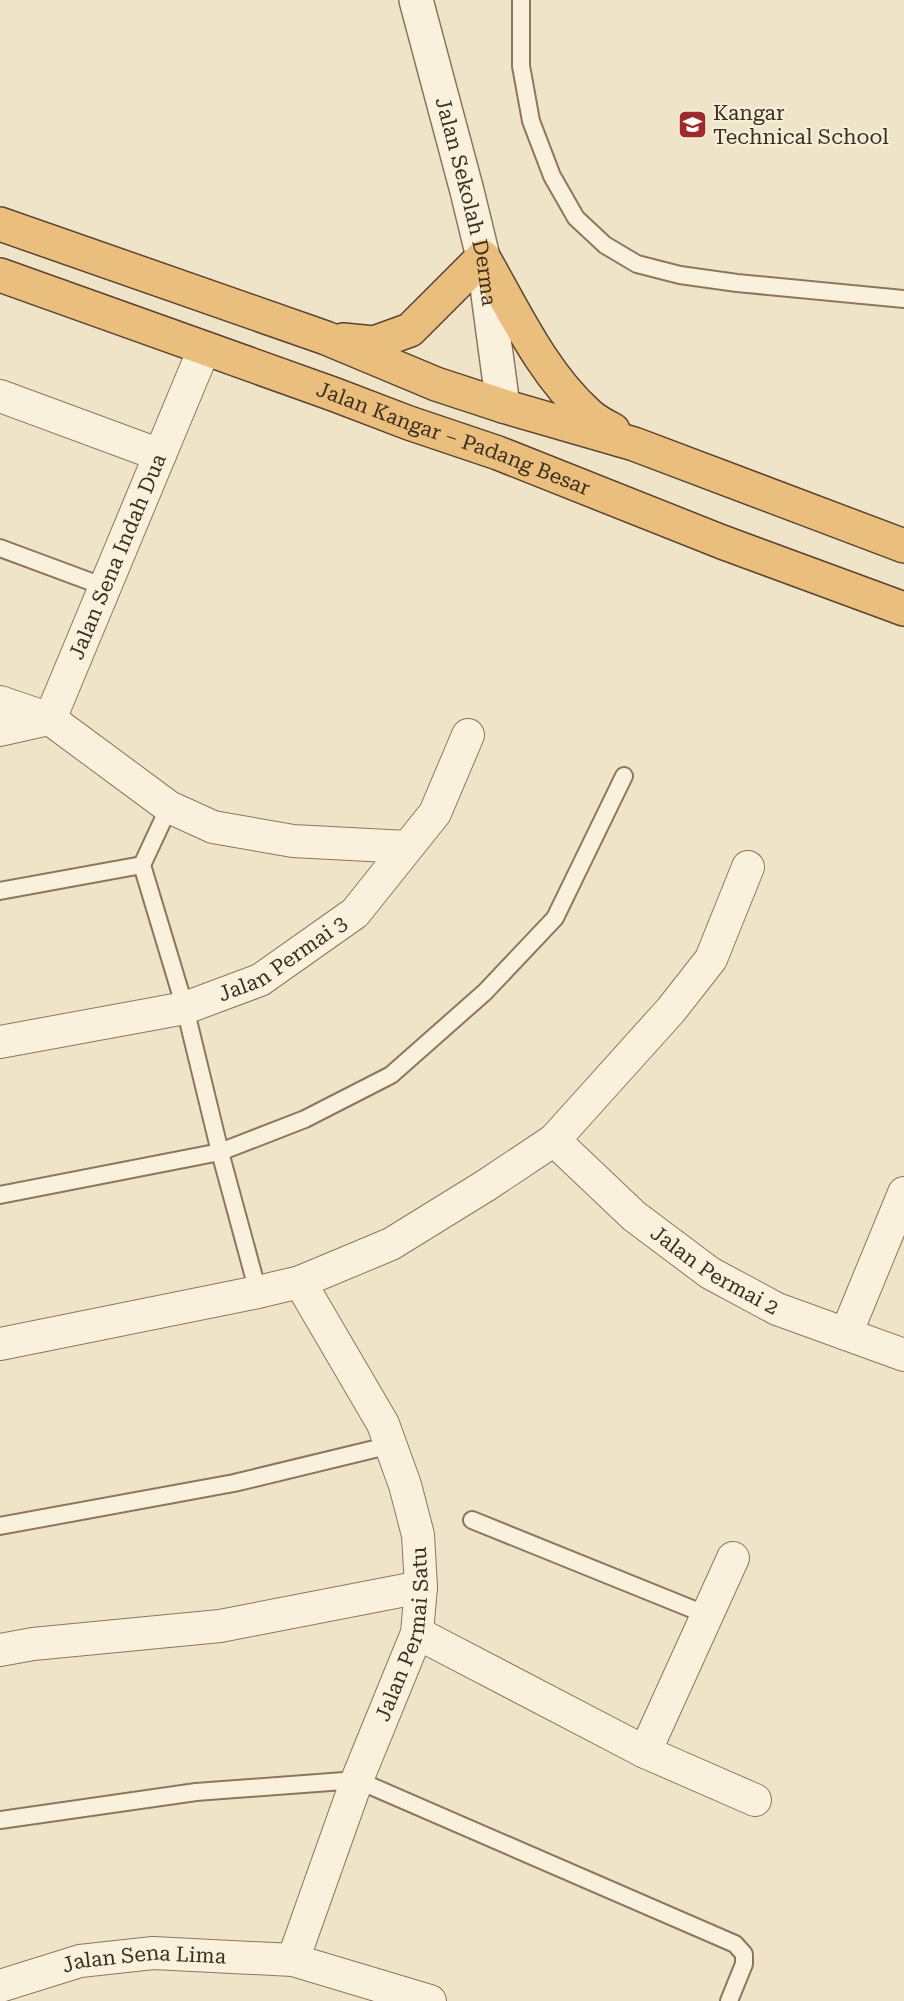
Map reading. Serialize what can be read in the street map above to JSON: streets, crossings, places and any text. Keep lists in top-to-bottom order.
{
  "streets": {
    "highway": ["Jalan Kangar – Padang Besar"],
    "street": [
      "Jalan Sekolah Derma",
      "Jalan Sena Indah Dua",
      "Jalan Permai 3",
      "Jalan Permai 2",
      "Jalan Permai Satu",
      "Jalan Sena Lima"
    ]
  },
  "crossings": [
    ["Jalan Kangar – Padang Besar", "Jalan Sena Indah Dua"],
    ["Jalan Permai Satu", "Jalan Sena Lima"]
  ],
  "places": {
    "school or university": ["Kangar Technical School"]
  }
}
